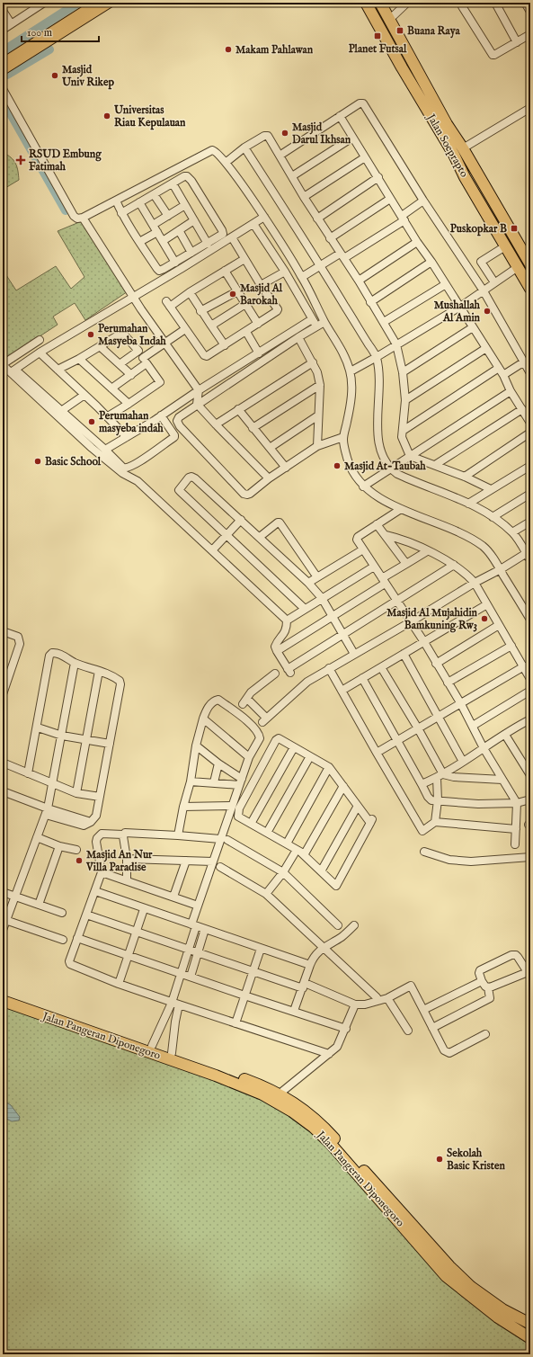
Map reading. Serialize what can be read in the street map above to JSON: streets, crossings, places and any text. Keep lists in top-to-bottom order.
{
  "streets": {
    "highway": ["Jalan Soeprapto", "Jalan Pangeran Diponegoro"]
  },
  "places": {
    "transit": ["Buana Raya", "Planet Futsal", "Puskopkar B"],
    "other": [
      "Makam Pahlawan",
      "Masjid Univ Rikep",
      "Universitas Riau Kepulauan",
      "Masjid Darul Ikhsan",
      "Masjid Al Barokah",
      "Mushallah Al Amin",
      "Perumahan Masyeba Indah",
      "Perumahan masyeba indah",
      "Basic School",
      "Masjid At-Taubah",
      "Masjid Al Mujahidin Bamkuning Rw3",
      "Masjid An Nur Villa Paradise",
      "Sekolah Basic Kristen"
    ],
    "health": ["RSUD Embung Fatimah"]
  },
  "scale_bar": "100 m"
}
